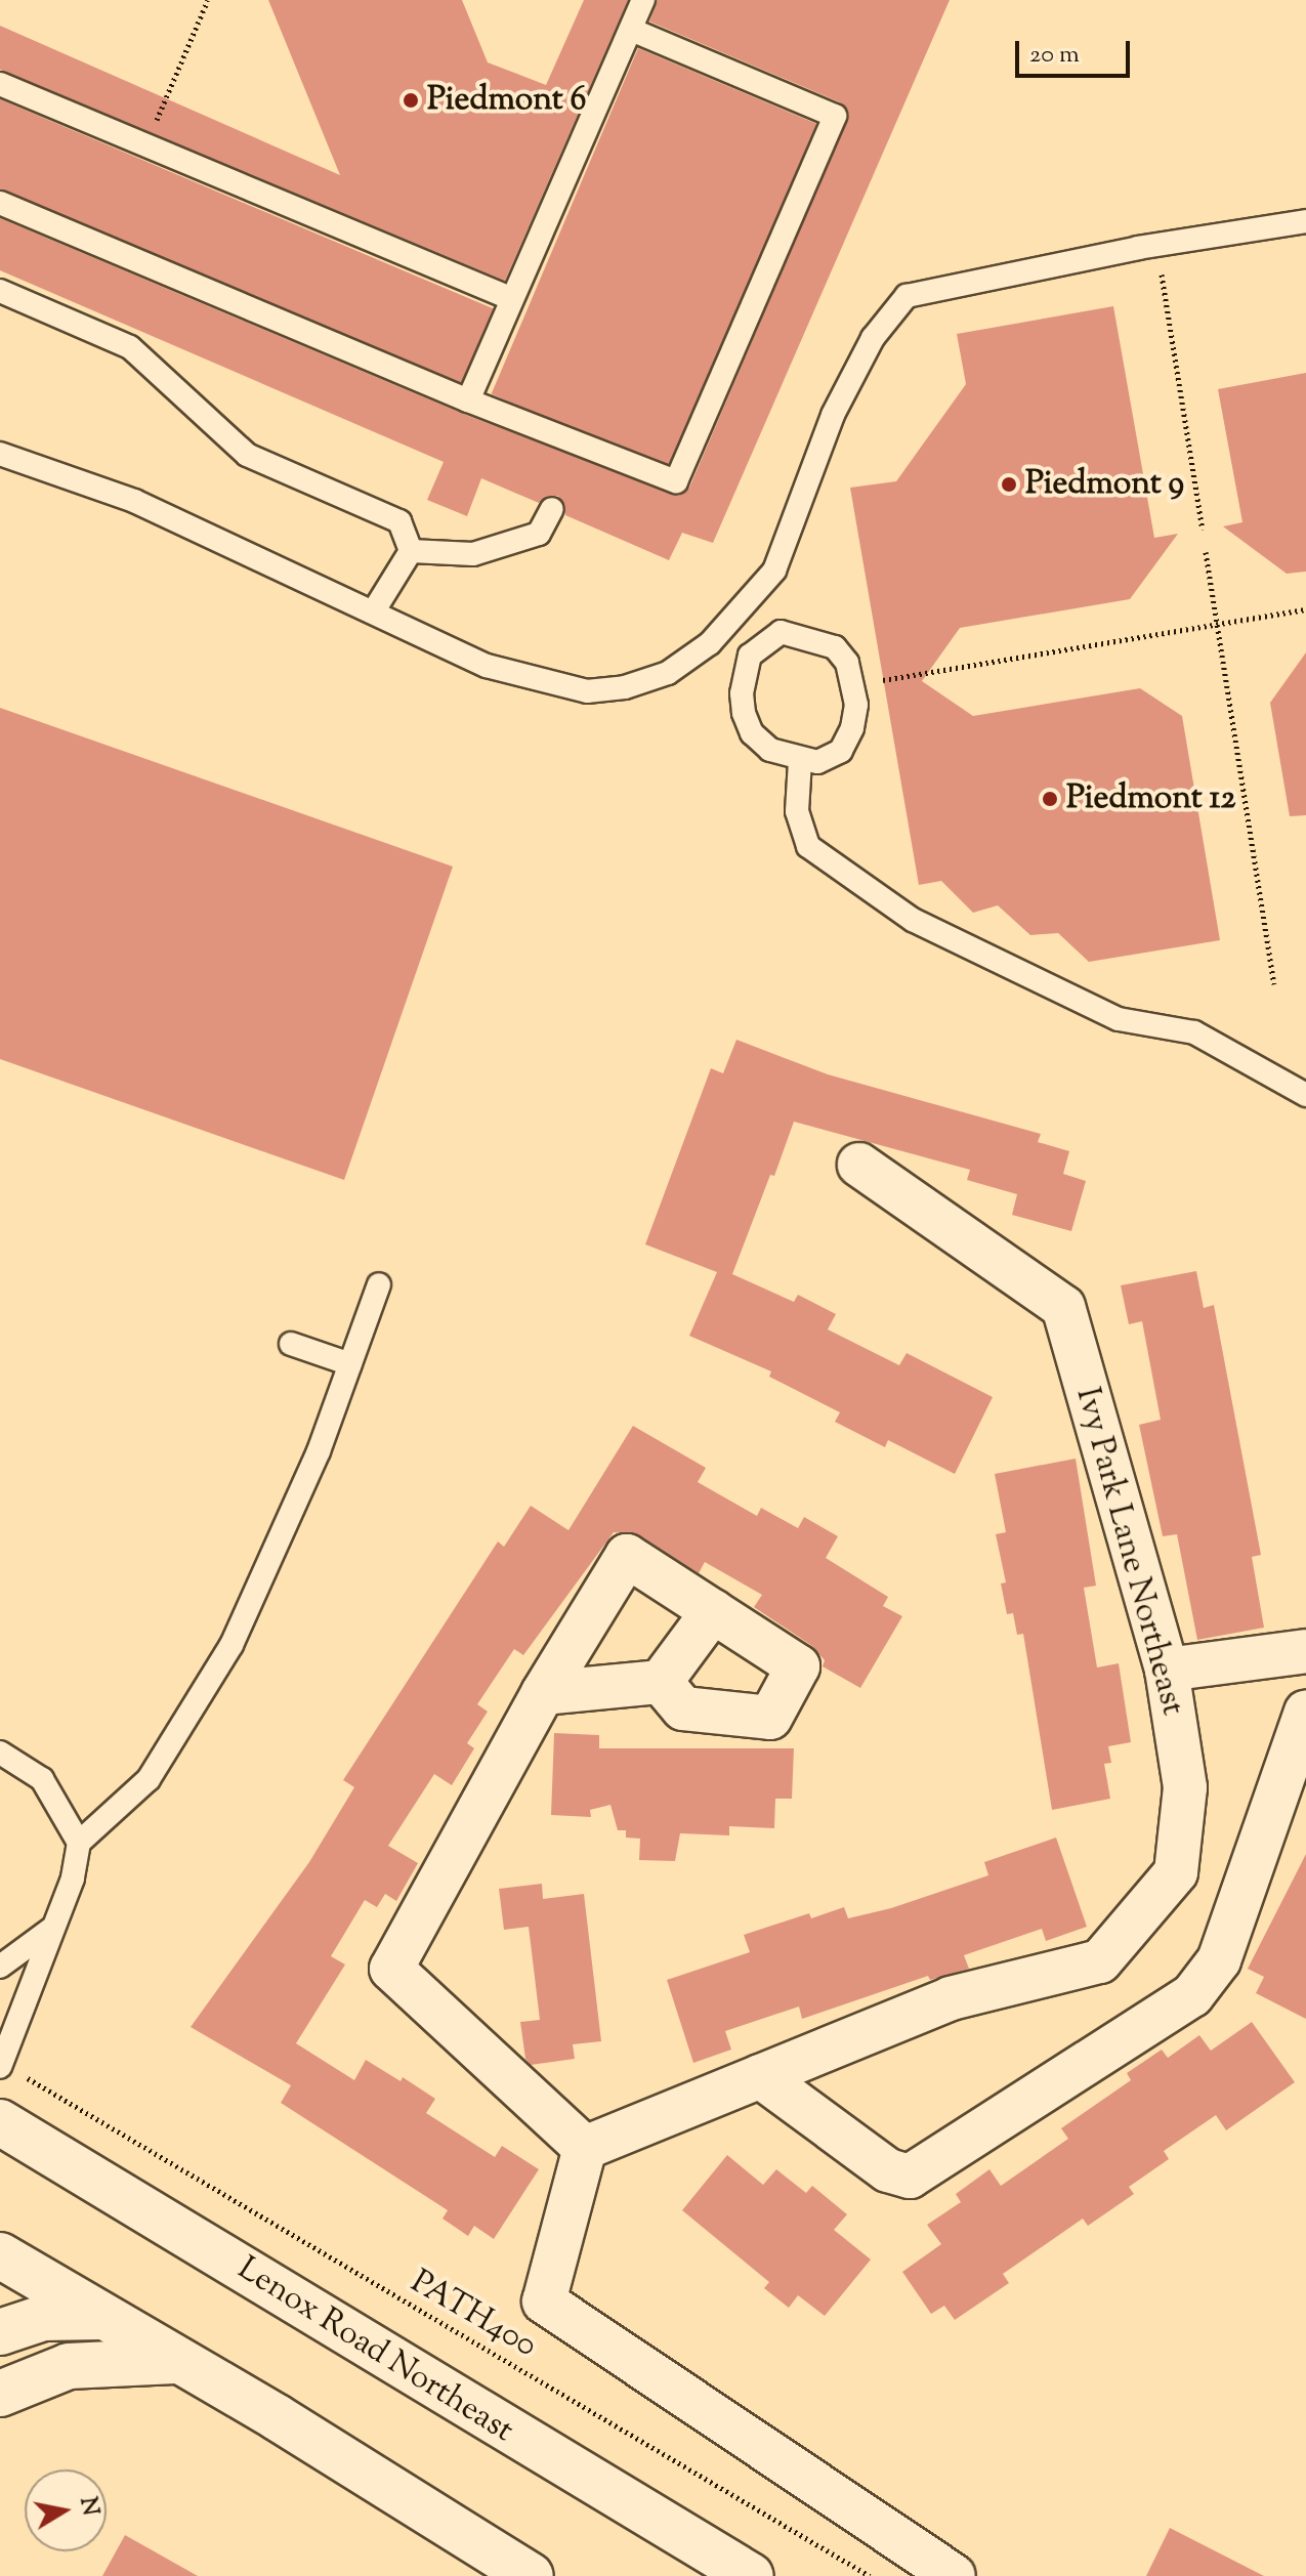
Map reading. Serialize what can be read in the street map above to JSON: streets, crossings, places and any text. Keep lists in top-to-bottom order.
{
  "streets": {
    "main road": ["Lenox Road Northeast"],
    "street": ["Ivy Park Lane Northeast"],
    "path": ["PATH400"]
  },
  "places": ["Piedmont 6", "Piedmont 9", "Piedmont 12"],
  "scale_bar": "20 m",
  "north": "right"
}
